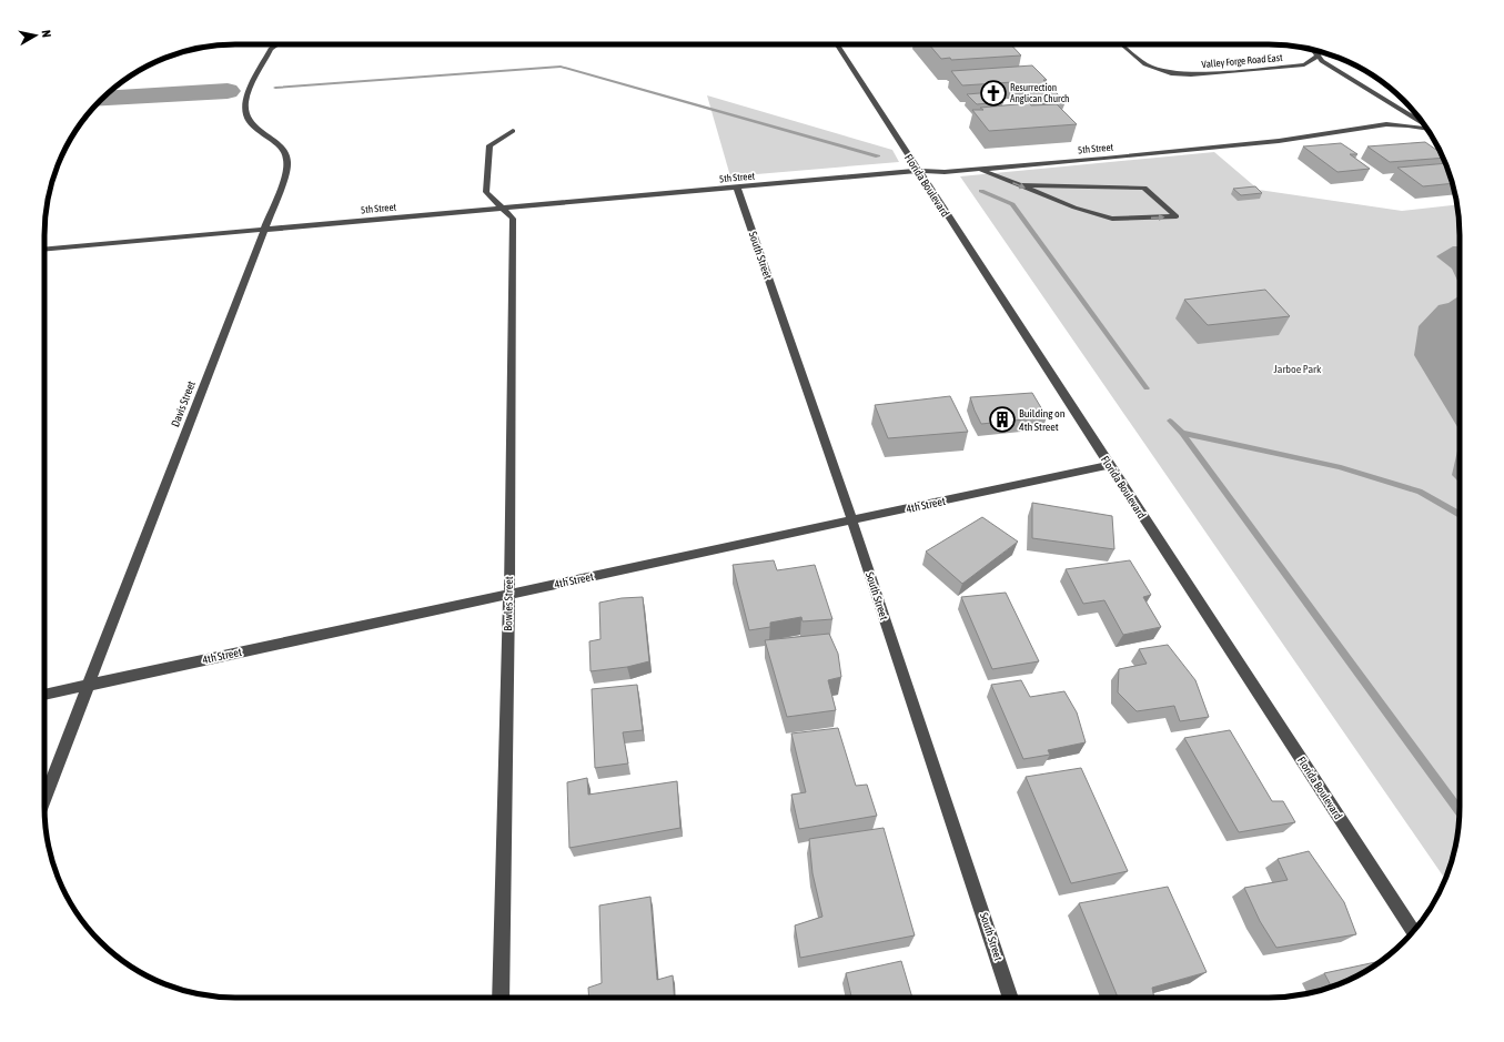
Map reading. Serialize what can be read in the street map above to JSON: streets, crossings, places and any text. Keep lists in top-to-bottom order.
{
  "streets": {
    "street": [
      "Valley Forge Road East",
      "5th Street",
      "Florida Boulevard",
      "South Street",
      "Davis Street",
      "4th Street",
      "Bowles Street"
    ]
  },
  "crossings": [
    ["5th Street", "Florida Boulevard"],
    ["5th Street", "South Street"],
    ["5th Street", "Davis Street"],
    ["5th Street", "Bowles Street"],
    ["Florida Boulevard", "4th Street"],
    ["South Street", "4th Street"],
    ["Davis Street", "4th Street"],
    ["4th Street", "Bowles Street"]
  ],
  "parks": ["Jarboe Park"],
  "places": {
    "church": ["Resurrection Anglican Church"],
    "building": ["Building on 4th Street"]
  },
  "north": "right"
}
